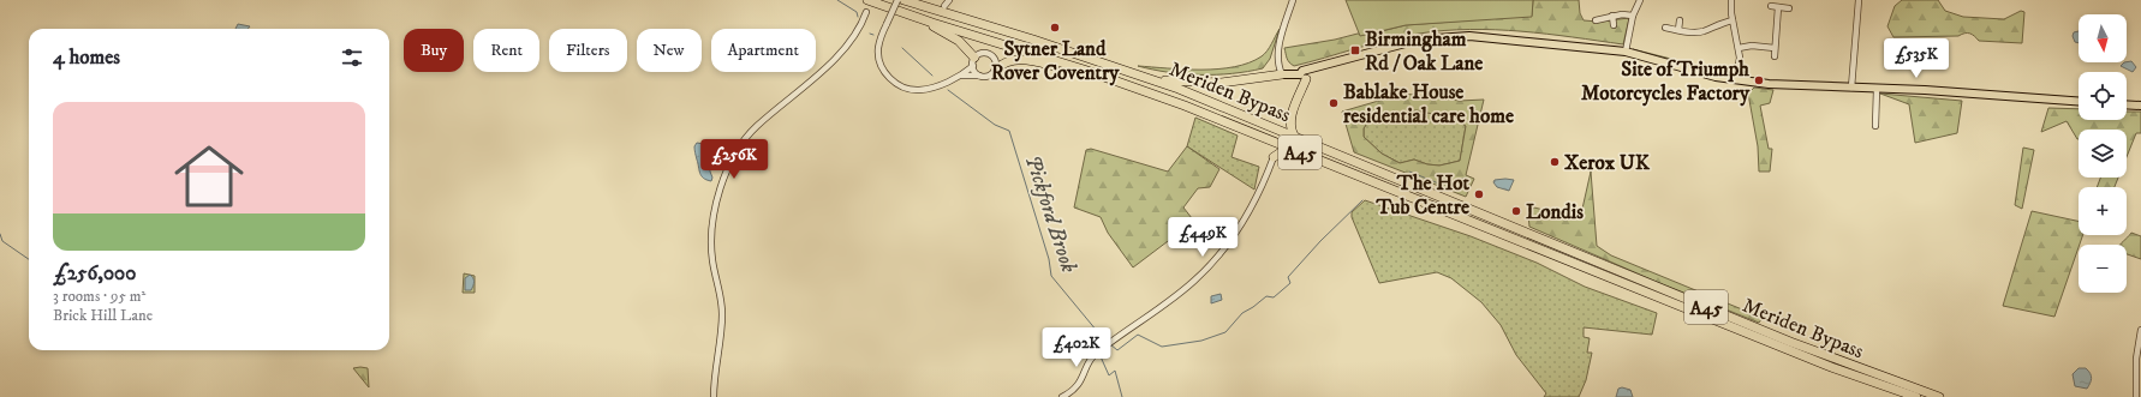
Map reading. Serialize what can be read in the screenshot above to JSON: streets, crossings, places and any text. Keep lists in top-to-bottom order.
{
  "streets": {
    "highway": ["Meriden Bypass", "A45"]
  },
  "crossings": [
    ["Meriden Bypass", "A45"]
  ],
  "water": ["Pickford Brook"],
  "places": {
    "other": [
      "Sytner Land Rover Coventry",
      "Site of Triumph Motorcycles Factory",
      "Bablake House residential care home",
      "Xerox UK",
      "The Hot Tub Centre",
      "Londis"
    ],
    "transit": ["Birmingham Rd / Oak Lane"]
  },
  "north": "bottom",
  "page": {
    "map_buttons": ["+", "−"],
    "chip": [
      "Buy",
      "Rent",
      "Filters",
      "New",
      "Apartment"
    ],
    "heading": "4 homes",
    "price": [
      "£535K",
      "£256K",
      "£449K",
      "£402K"
    ],
    "list": [
      {
        "name": "£256,000",
        "note": "3 rooms · 95 m² · Brick Hill Lane"
      }
    ]
  }
}
